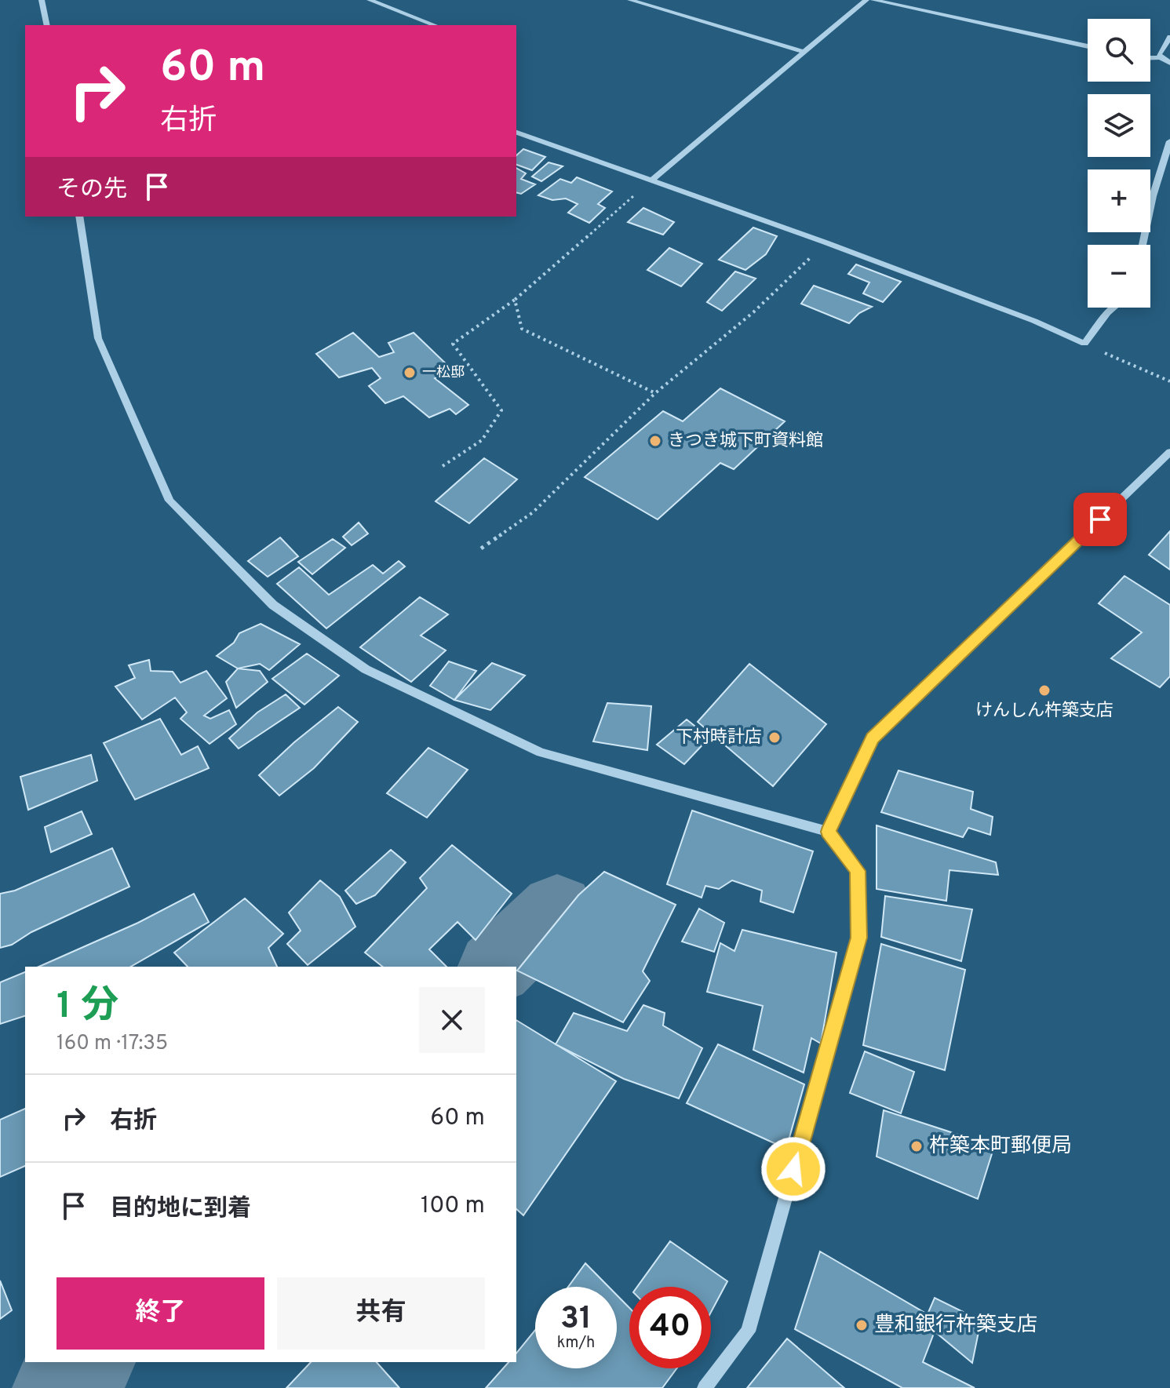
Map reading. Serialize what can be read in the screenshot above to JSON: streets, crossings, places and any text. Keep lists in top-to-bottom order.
{
  "places": [
    "一松邸",
    "きつき城下町資料館",
    "けんしん杵築支店",
    "下村時計店",
    "杵築本町郵便局",
    "豊和銀行杵築支店"
  ],
  "page": {
    "map_buttons": ["+", "−"],
    "turn": ["60 m", "右折"],
    "then": "その先",
    "heading": ["1 分", "160 m · 17:35"],
    "list": [
      {
        "name": "右折",
        "value": "60 m"
      },
      {
        "name": "目的地に到着",
        "value": "100 m"
      }
    ],
    "buttons": ["終了", "共有"],
    "speed": "31 km/h",
    "limit": "40"
  }
}
